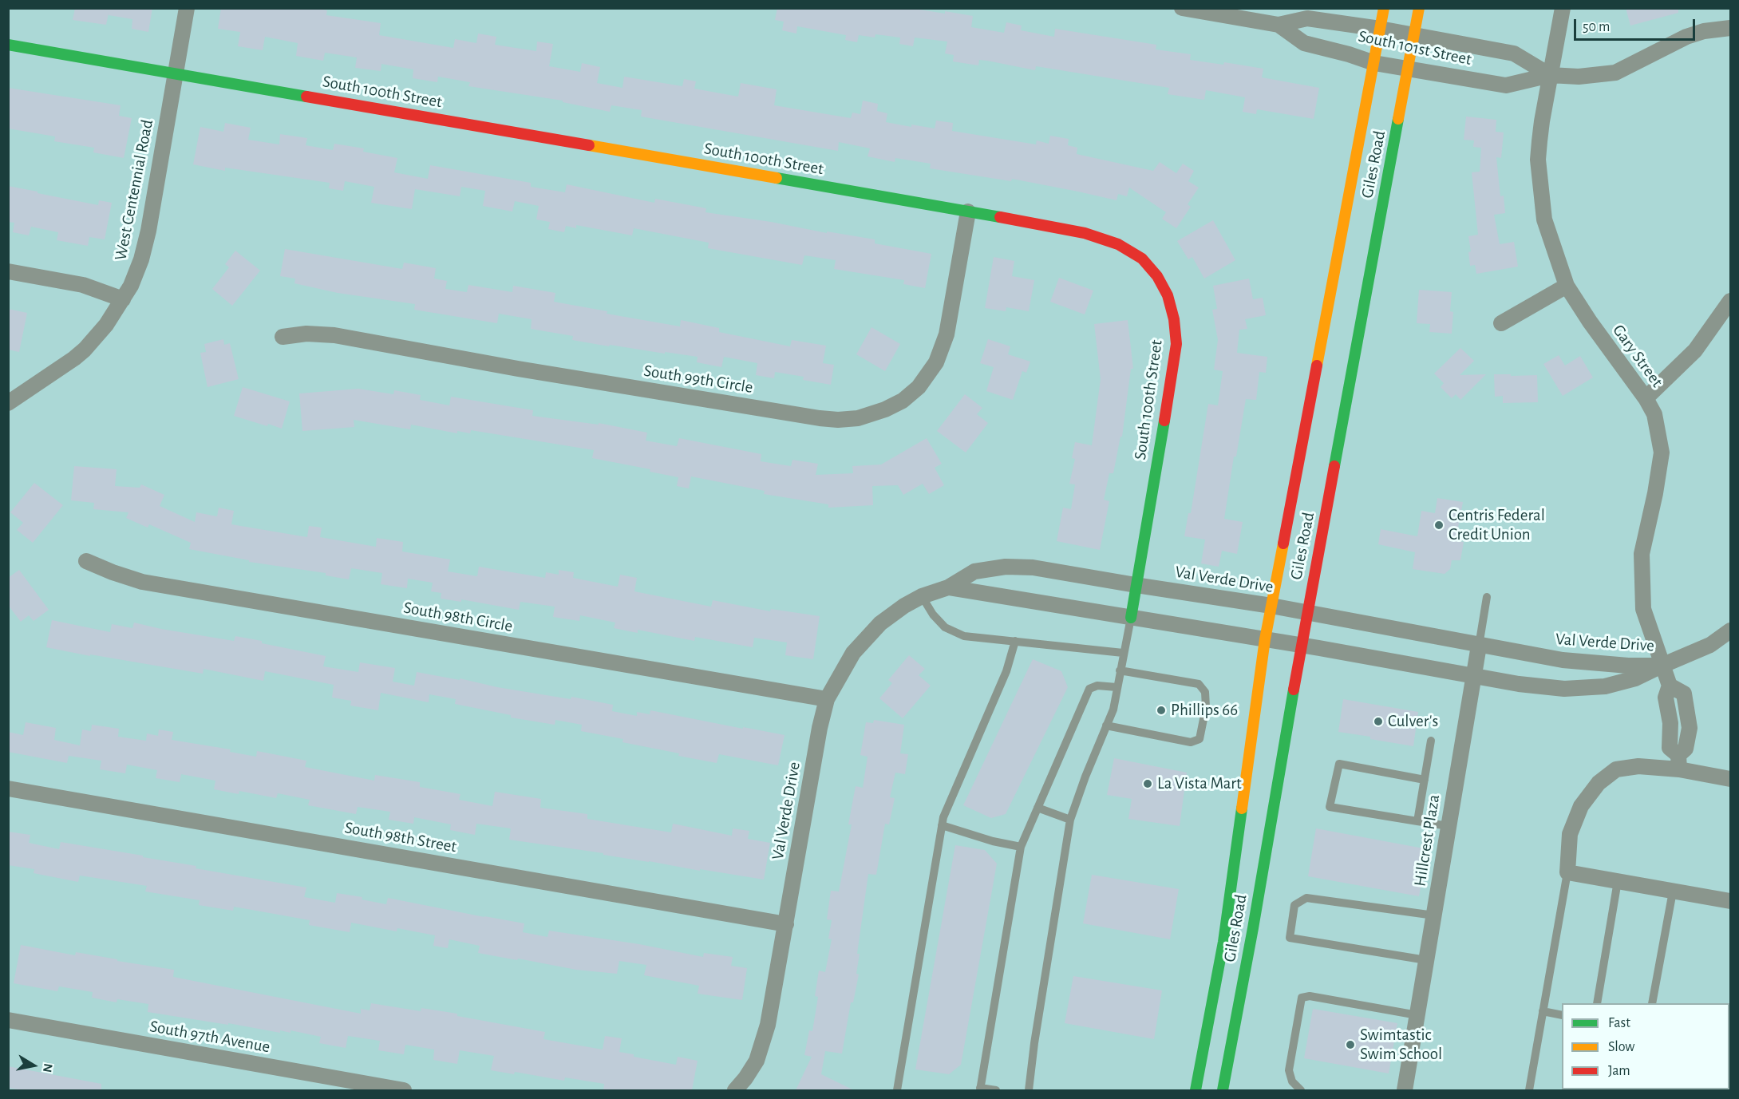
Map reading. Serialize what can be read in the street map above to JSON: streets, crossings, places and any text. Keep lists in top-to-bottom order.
{
  "streets": {
    "main road": ["South 100th Street", "Giles Road"],
    "street": [
      "South 101st Street",
      "West Centennial Road",
      "Gary Street",
      "South 99th Circle",
      "Val Verde Drive",
      "South 98th Circle",
      "South 98th Street",
      "Hillcrest Plaza",
      "South 97th Avenue"
    ]
  },
  "crossings": [
    ["South 101st Street", "Giles Road"],
    ["South 101st Street", "Gary Street"],
    ["South 100th Street", "West Centennial Road"],
    ["South 100th Street", "South 99th Circle"],
    ["South 100th Street", "Val Verde Drive"],
    ["Giles Road", "Val Verde Drive"],
    ["Gary Street", "Val Verde Drive"],
    ["Val Verde Drive", "South 98th Circle"],
    ["Val Verde Drive", "South 98th Street"],
    ["Val Verde Drive", "Hillcrest Plaza"]
  ],
  "places": [
    "Centris Federal Credit Union",
    "Phillips 66",
    "Culver's",
    "La Vista Mart",
    "Swimtastic Swim School"
  ],
  "legend": ["Fast", "Slow", "Jam"],
  "scale_bar": "50 m",
  "north": "right"
}
